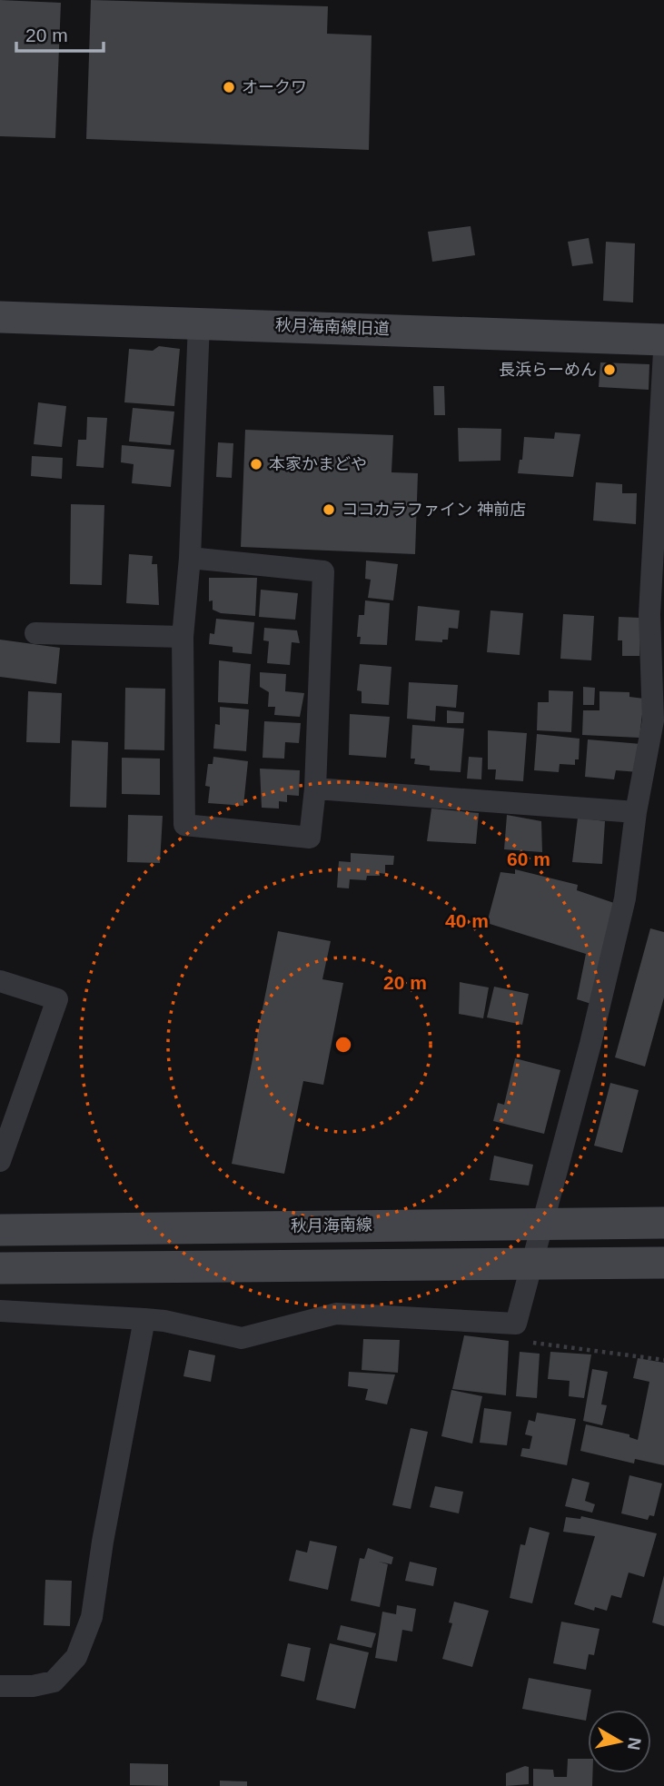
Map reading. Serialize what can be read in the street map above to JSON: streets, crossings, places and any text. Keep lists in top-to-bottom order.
{
  "streets": {
    "main road": ["秋月海南線旧道", "秋月海南線"]
  },
  "places": [
    "オークワ",
    "長浜らーめん",
    "本家かまどや",
    "ココカラファイン 神前店"
  ],
  "scale_bar": "20 m",
  "north": "right",
  "rings": ["60 m", "40 m", "20 m"]
}
